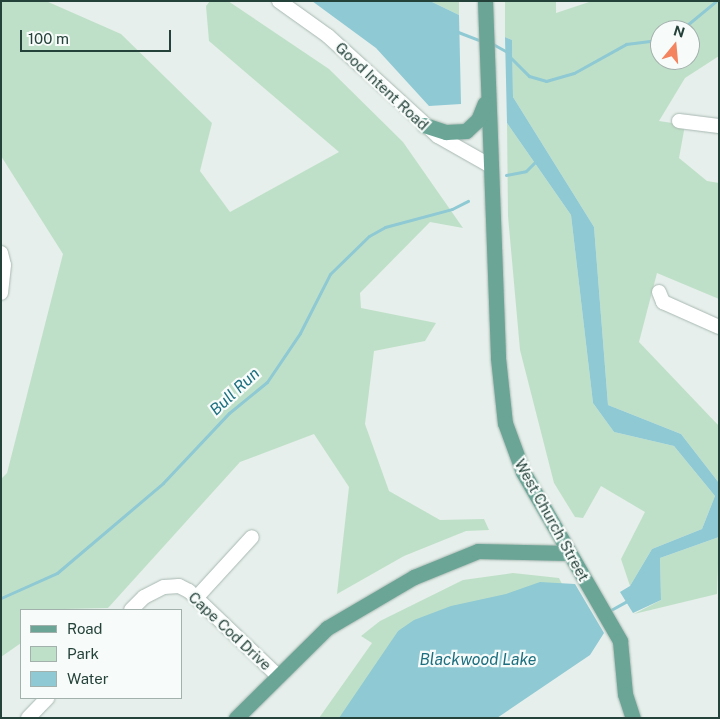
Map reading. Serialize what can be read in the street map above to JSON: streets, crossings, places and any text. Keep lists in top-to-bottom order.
{
  "streets": {
    "main road": ["West Church Street"],
    "street": ["Good Intent Road", "Cape Cod Drive"]
  },
  "crossings": [
    ["Good Intent Road", "West Church Street"]
  ],
  "water": ["Bull Run", "Blackwood Lake"],
  "legend": ["Road", "Park", "Water"],
  "scale_bar": "100 m",
  "north": "top"
}
